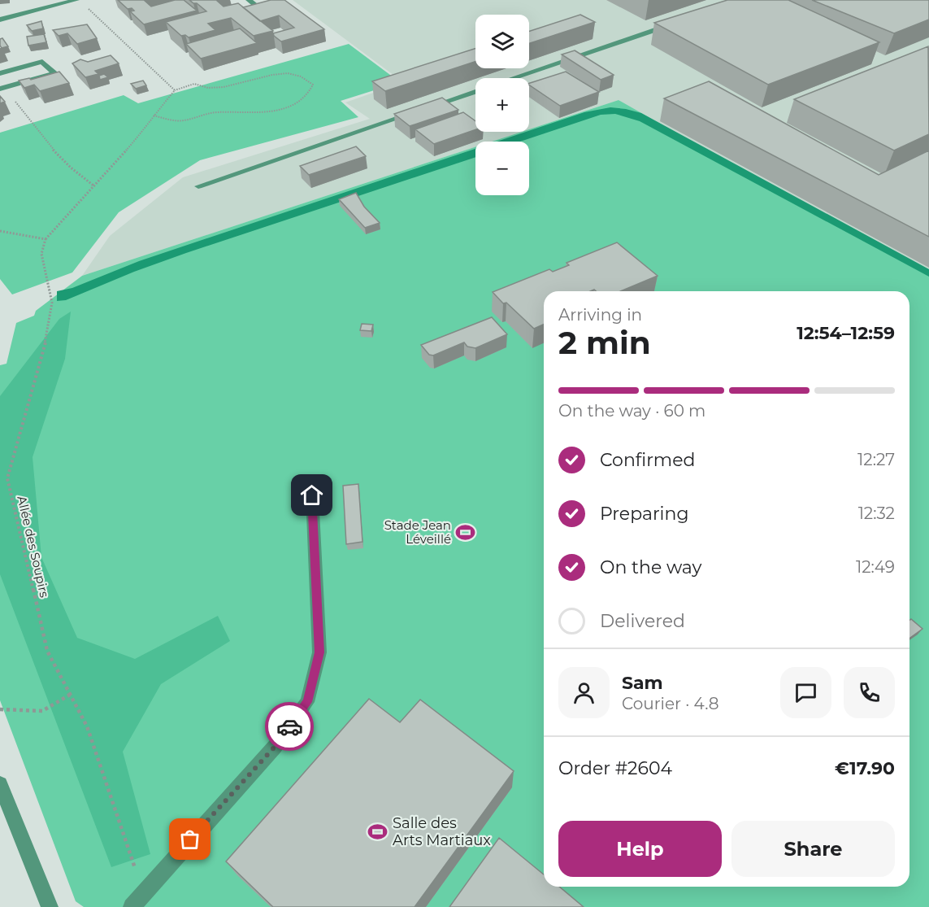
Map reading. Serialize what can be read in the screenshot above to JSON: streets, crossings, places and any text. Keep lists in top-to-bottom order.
{
  "streets": {
    "path": ["Allée des Soupirs"]
  },
  "places": {
    "sports": ["Stade Jean Léveillé", "Salle des Arts Martiaux"]
  },
  "page": {
    "map_buttons": ["+", "−"],
    "heading": ["2 min", "Arriving in", "12:54–12:59"],
    "panel": [
      "Sam",
      "Courier · 4.8",
      "Order #2604",
      "€17.90"
    ],
    "bar": "On the way · 60 m",
    "list": [
      ["Confirmed", "12:27"],
      ["Preparing", "12:32"],
      ["On the way", "12:49"],
      "Delivered"
    ],
    "buttons": ["Help", "Share"]
  }
}
